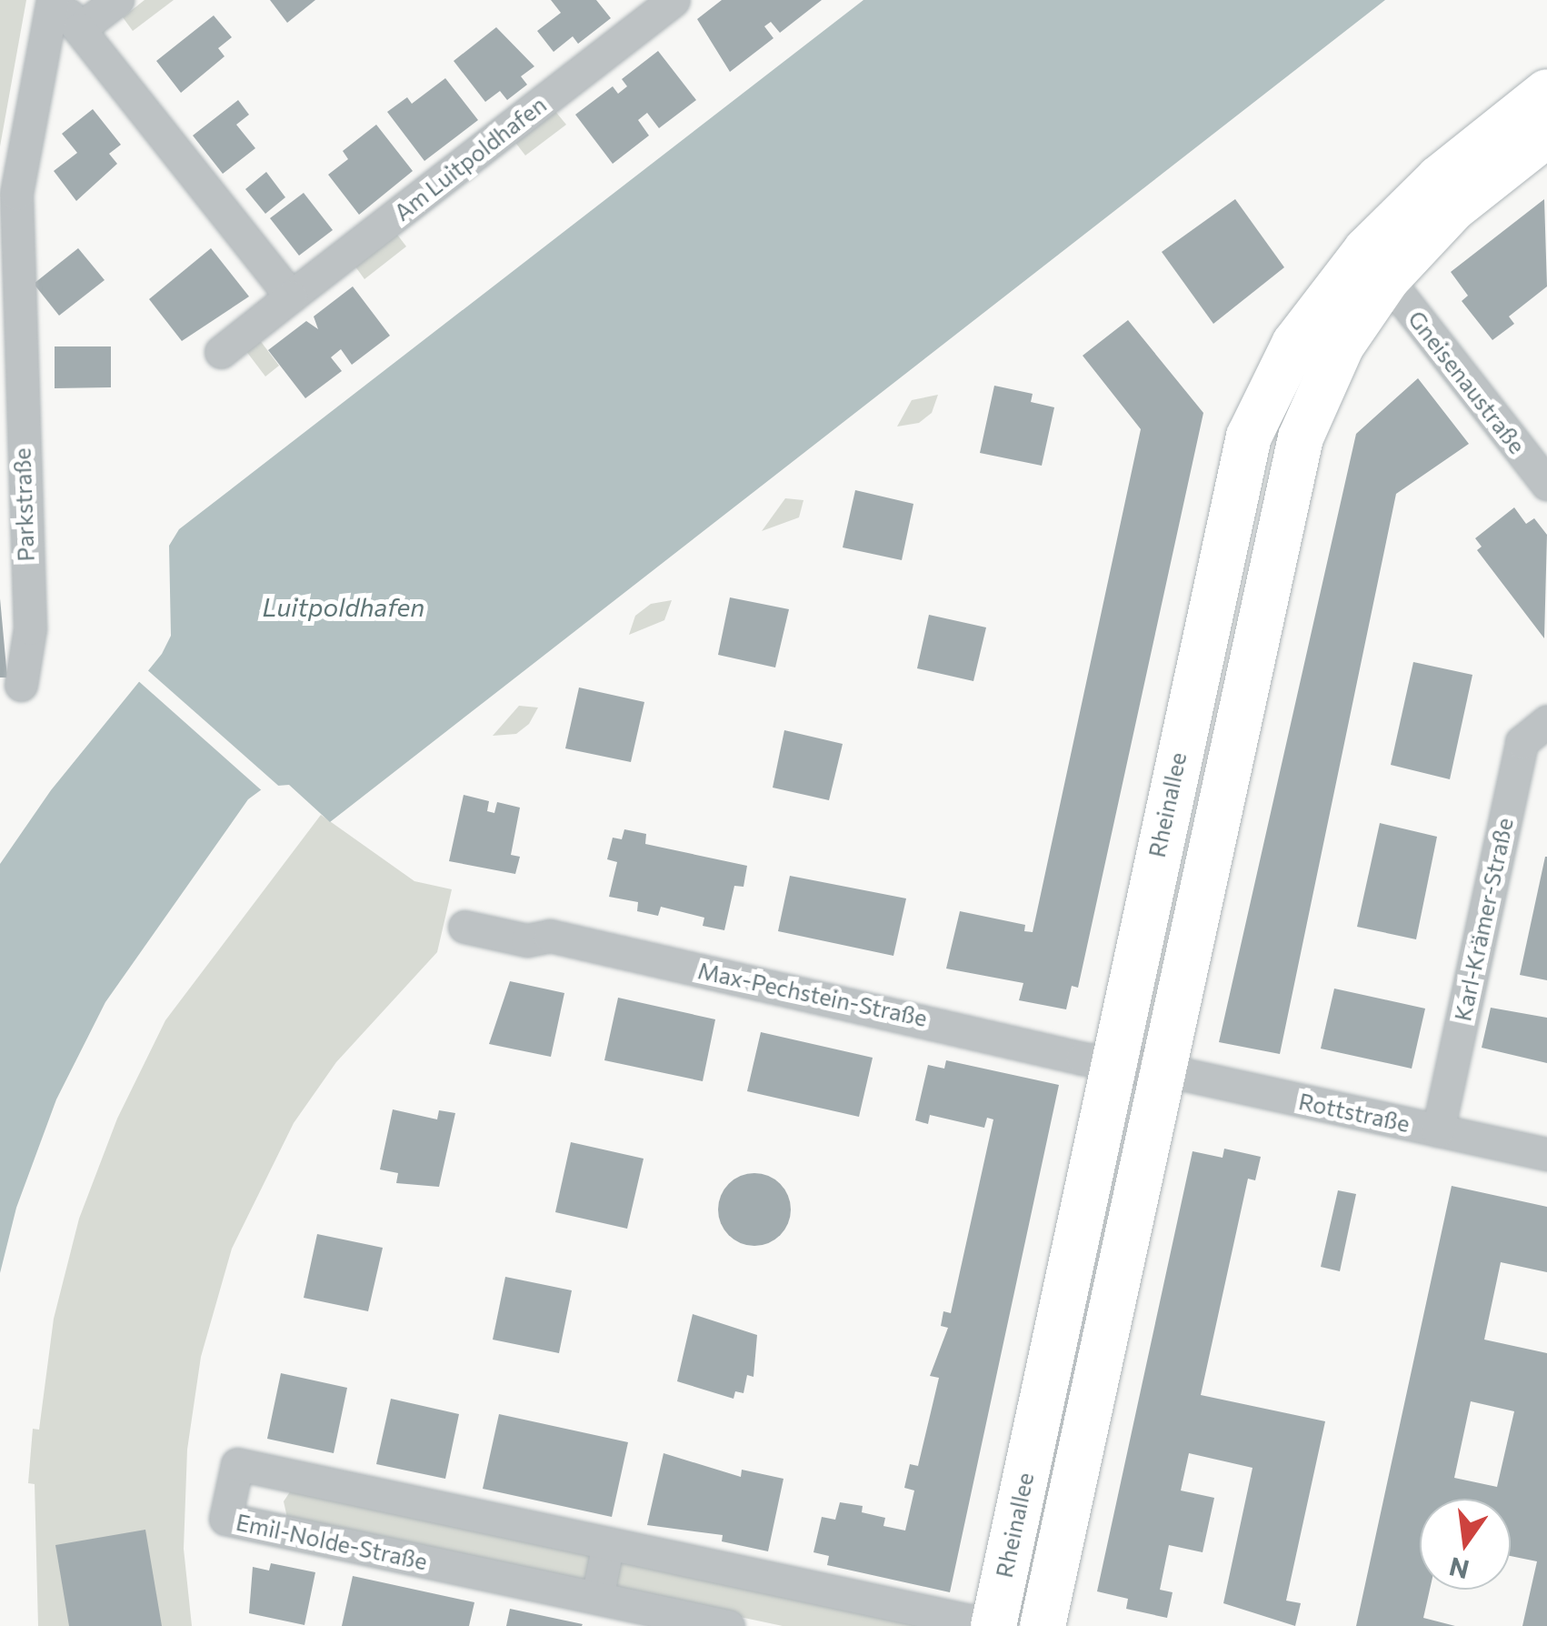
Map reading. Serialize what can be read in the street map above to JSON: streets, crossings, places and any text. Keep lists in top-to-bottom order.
{
  "streets": {
    "street": [
      "Am Luitpoldhafen",
      "Gneisenaustraße",
      "Parkstraße",
      "Rheinallee",
      "Karl-Krämer-Straße",
      "Max-Pechstein-Straße",
      "Rottstraße",
      "Emil-Nolde-Straße"
    ]
  },
  "crossings": [
    ["Gneisenaustraße", "Rheinallee"],
    ["Rheinallee", "Max-Pechstein-Straße"],
    ["Rheinallee", "Rottstraße"],
    ["Rheinallee", "Emil-Nolde-Straße"],
    ["Karl-Krämer-Straße", "Rottstraße"],
    ["Max-Pechstein-Straße", "Rottstraße"]
  ],
  "water": ["Luitpoldhafen"],
  "north": "bottom"
}
